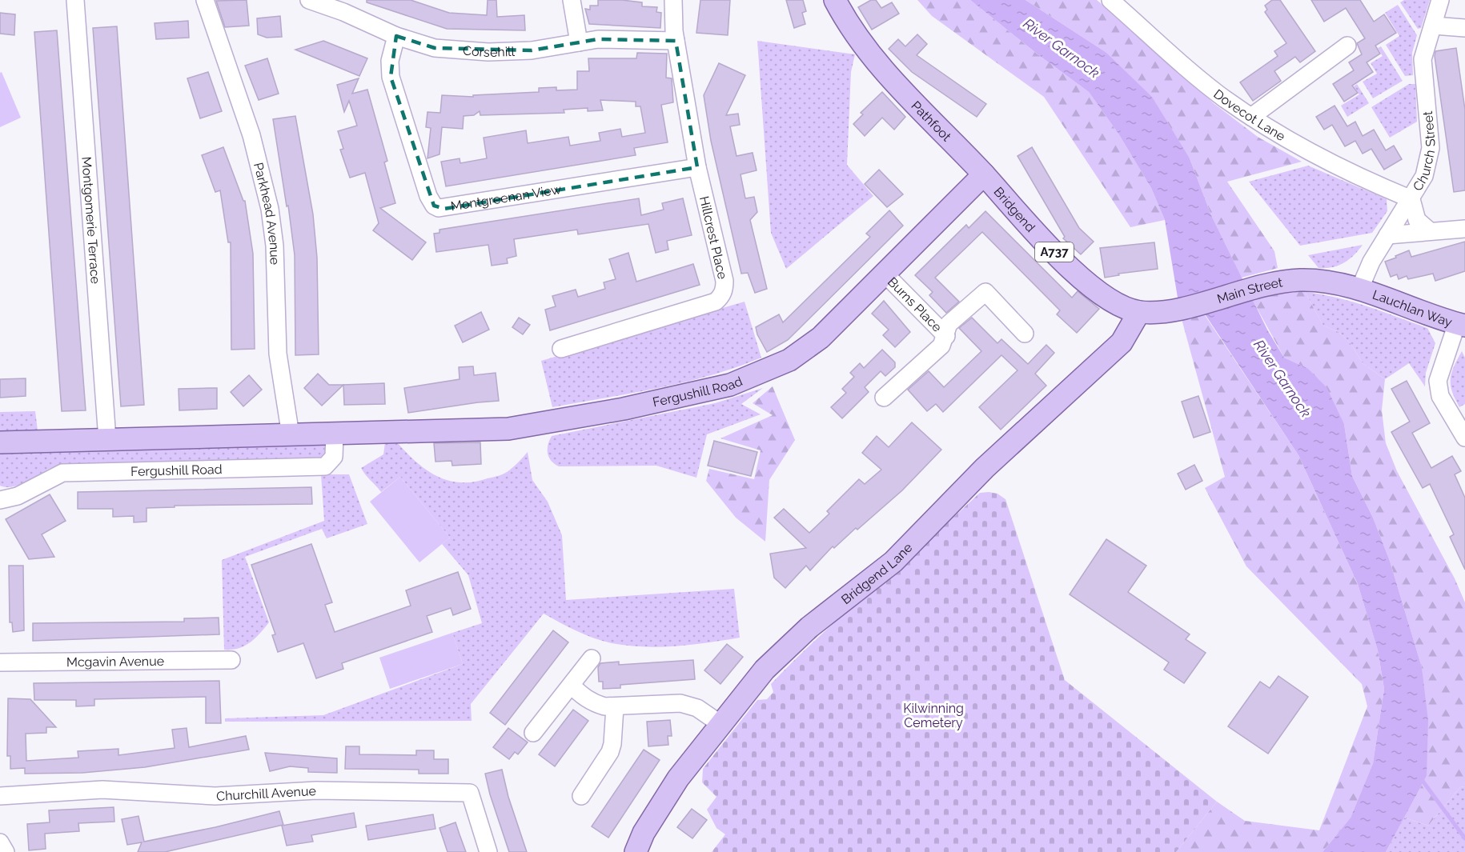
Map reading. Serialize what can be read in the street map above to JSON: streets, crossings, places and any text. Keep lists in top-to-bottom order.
{
  "streets": {
    "main road": [
      "Pathfoot",
      "Bridgend",
      "A737",
      "Main Street",
      "Lauchlan Way",
      "Fergushill Road",
      "Bridgend Lane"
    ],
    "street": [
      "Corsehill",
      "Dovecot Lane",
      "Church Street",
      "Montgreenan View",
      "Parkhead Avenue",
      "Montgomerie Terrace",
      "Hillcrest Place",
      "Burns Place",
      "Mcgavin Avenue",
      "Churchill Avenue"
    ]
  },
  "crossings": [
    ["Corsehill", "Montgreenan View"],
    ["Corsehill", "Hillcrest Place"],
    ["Dovecot Lane", "Church Street"],
    ["Pathfoot", "Bridgend"],
    ["Pathfoot", "Fergushill Road"],
    ["Church Street", "Main Street"],
    ["Church Street", "Lauchlan Way"],
    ["Montgreenan View", "Hillcrest Place"],
    ["Bridgend", "Main Street"],
    ["Bridgend", "Fergushill Road"],
    ["Bridgend", "Bridgend Lane"],
    ["Parkhead Avenue", "Fergushill Road"],
    ["Montgomerie Terrace", "Fergushill Road"],
    ["Main Street", "Lauchlan Way"],
    ["Main Street", "Bridgend Lane"],
    ["Burns Place", "Fergushill Road"]
  ],
  "water": ["River Garnock"],
  "parks": ["Kilwinning Cemetery"]
}
